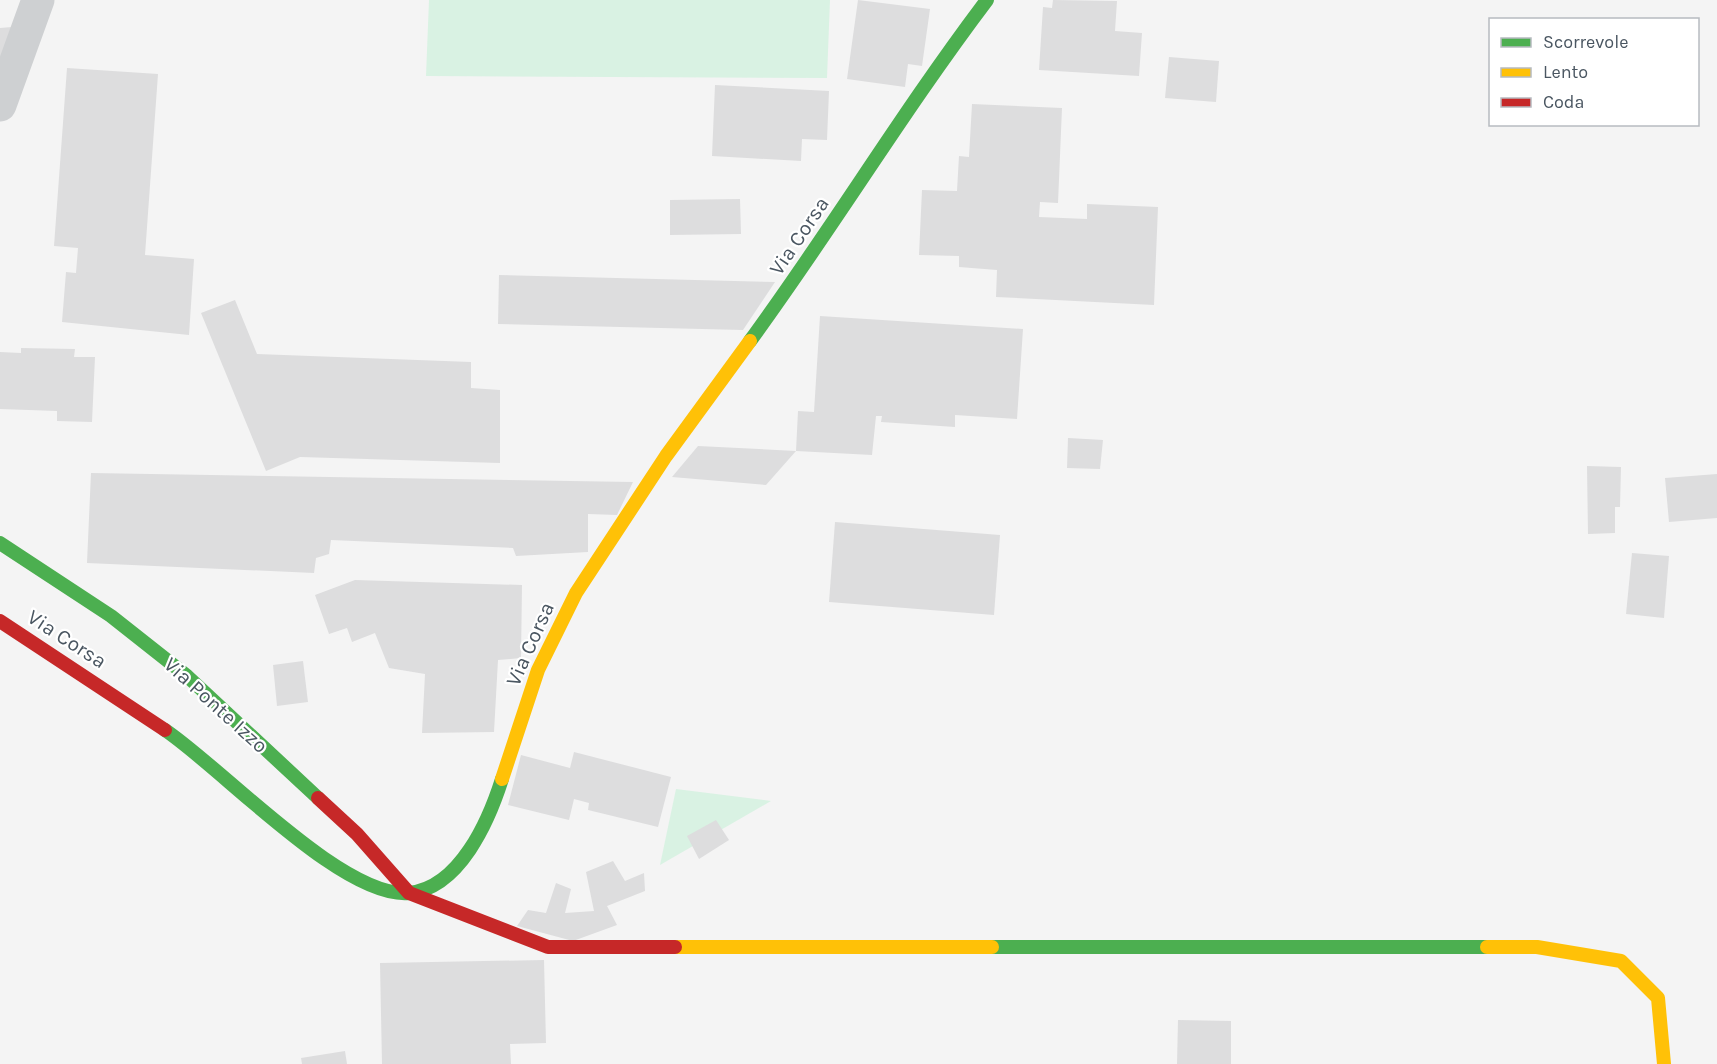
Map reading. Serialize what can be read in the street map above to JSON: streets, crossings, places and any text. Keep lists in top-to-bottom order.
{
  "streets": {
    "street": ["Via Corsa", "Via Ponte Izzo"]
  },
  "crossings": [
    ["Via Corsa", "Via Ponte Izzo"]
  ],
  "legend": ["Scorrevole", "Lento", "Coda"]
}
